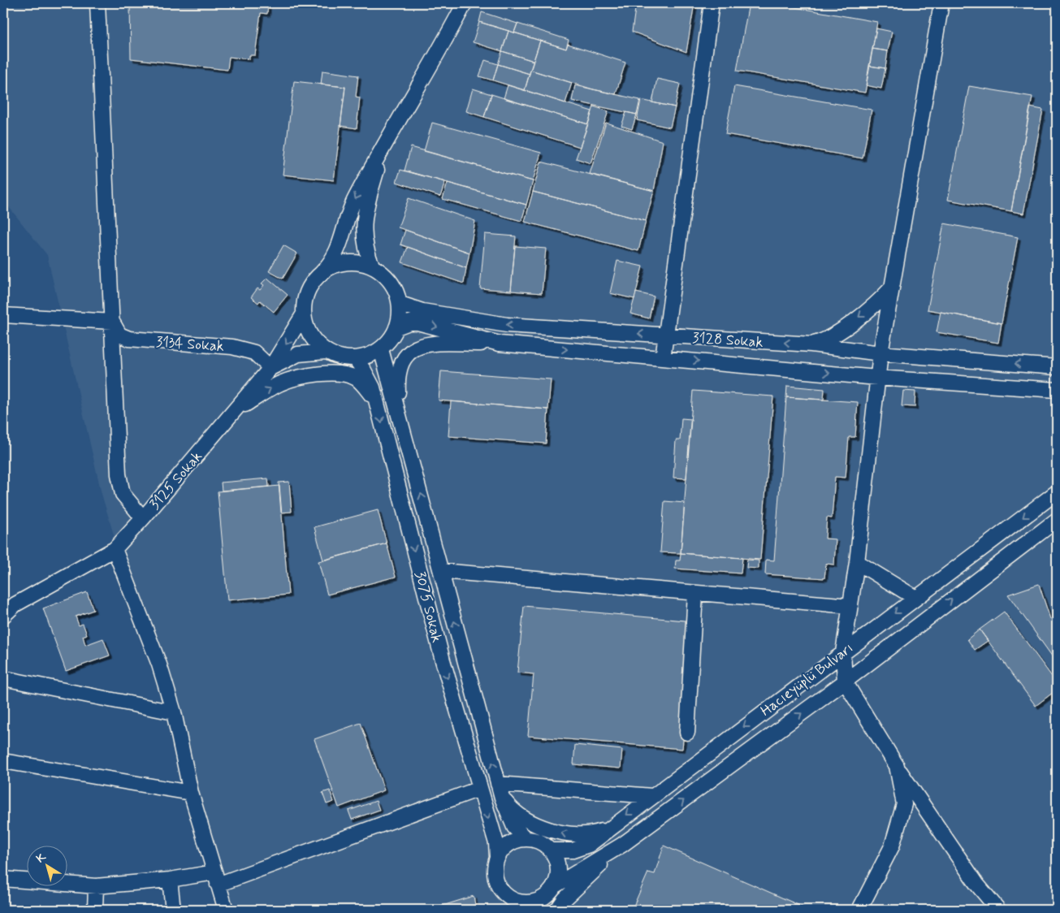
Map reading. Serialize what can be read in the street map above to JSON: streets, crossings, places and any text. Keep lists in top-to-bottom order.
{
  "streets": {
    "street": [
      "3128 Sokak",
      "3134 Sokak",
      "3125 Sokak",
      "3075 Sokak",
      "Hacıeyüplü Bulvarı"
    ]
  },
  "crossings": [
    ["3128 Sokak", "3125 Sokak"],
    ["3128 Sokak", "3075 Sokak"],
    ["3134 Sokak", "3125 Sokak"],
    ["3125 Sokak", "3075 Sokak"],
    ["3075 Sokak", "Hacıeyüplü Bulvarı"]
  ],
  "north": "top left"
}
